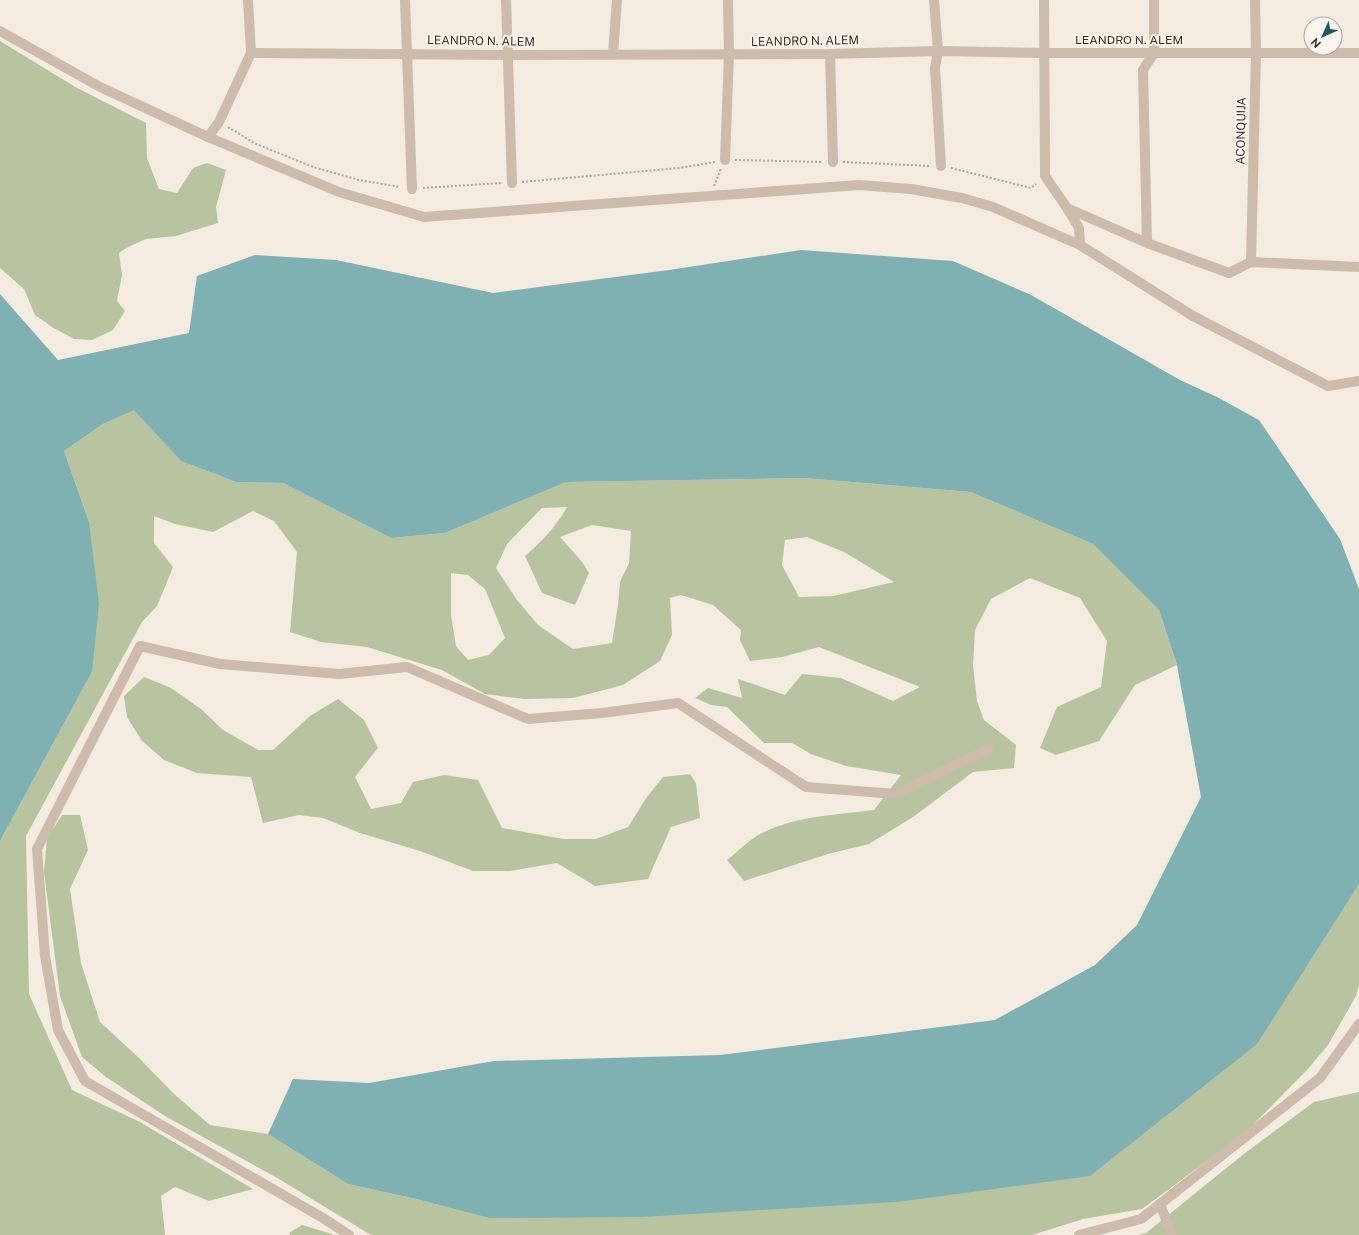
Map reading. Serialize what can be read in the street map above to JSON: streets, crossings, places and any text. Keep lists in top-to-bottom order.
{
  "streets": {
    "street": ["LEANDRO N. ALEM", "ACONQUIJA"]
  },
  "crossings": [
    ["LEANDRO N. ALEM", "ACONQUIJA"]
  ],
  "north": "bottom left"
}
